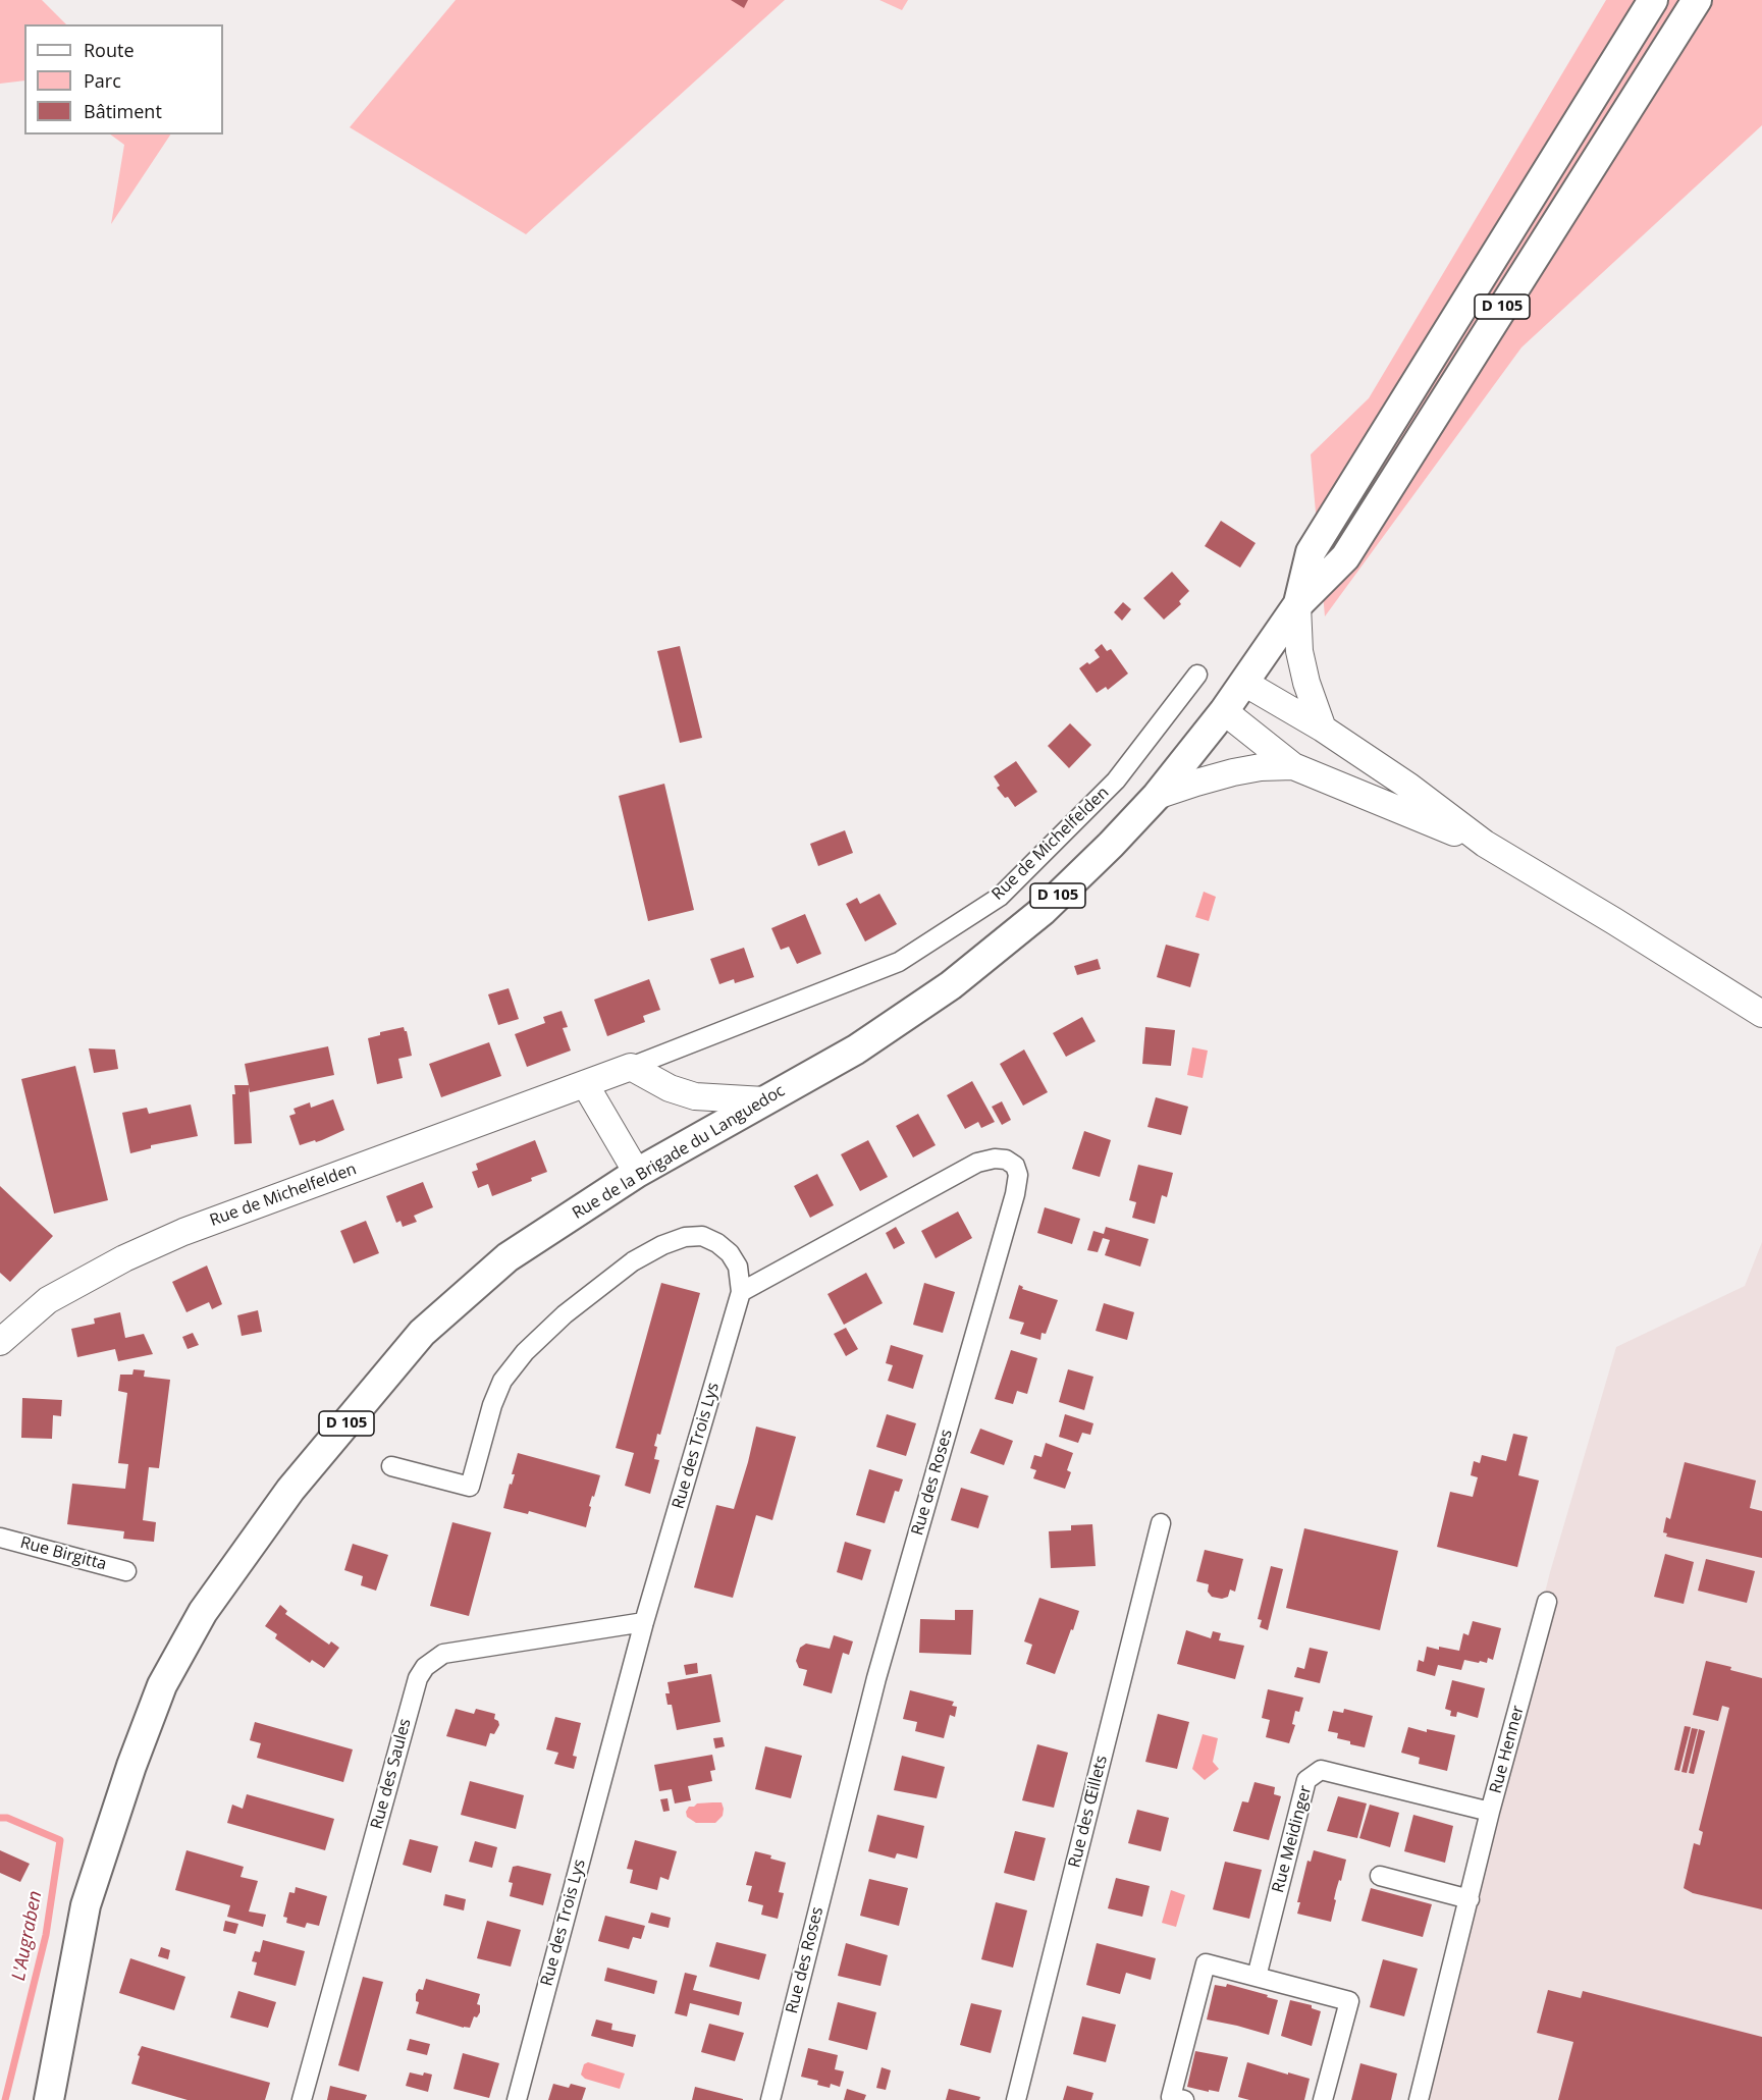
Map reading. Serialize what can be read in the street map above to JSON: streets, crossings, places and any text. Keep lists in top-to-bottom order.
{
  "streets": {
    "main road": ["D 105", "Rue de Michelfelden", "Rue de la Brigade du Languedoc"],
    "street": [
      "Rue des Trois Lys",
      "Rue des Roses",
      "Rue Birgitta",
      "Rue Henner",
      "Rue des Saules",
      "Rue des Œillets",
      "Rue Meidinger"
    ]
  },
  "crossings": [
    ["D 105", "Rue de la Brigade du Languedoc"],
    ["Rue des Trois Lys", "Rue des Roses"],
    ["Rue des Trois Lys", "Rue des Saules"],
    ["Rue Henner", "Rue Meidinger"]
  ],
  "water": ["L'Augraben"],
  "legend": ["Route", "Parc", "Bâtiment"]
}
